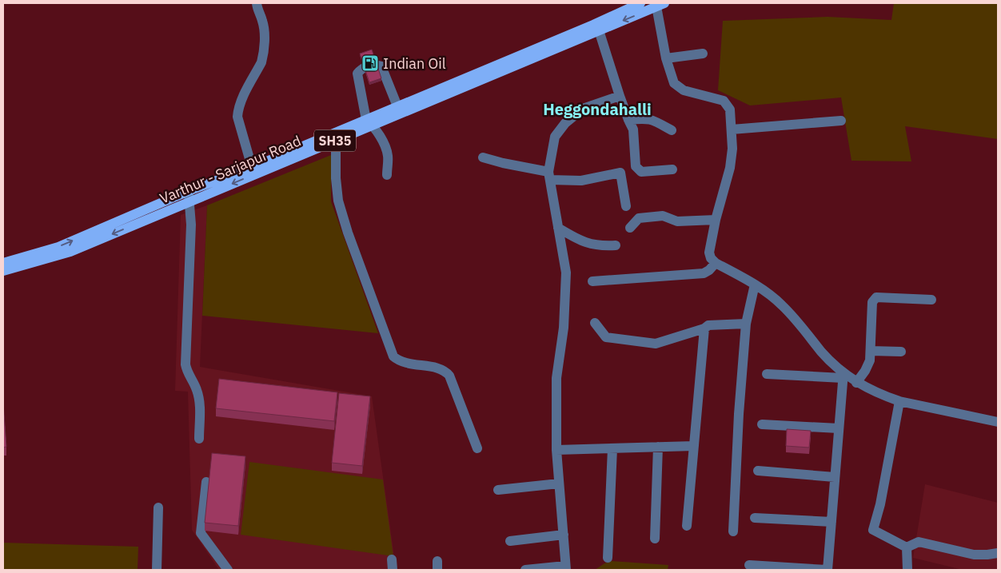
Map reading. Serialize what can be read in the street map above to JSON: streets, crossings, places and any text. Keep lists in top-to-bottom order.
{
  "streets": {
    "main road": ["SH35", "Varthur - Sarjapur Road"]
  },
  "districts": ["Heggondahalli"],
  "places": {
    "fuel station": ["Indian Oil"]
  }
}
